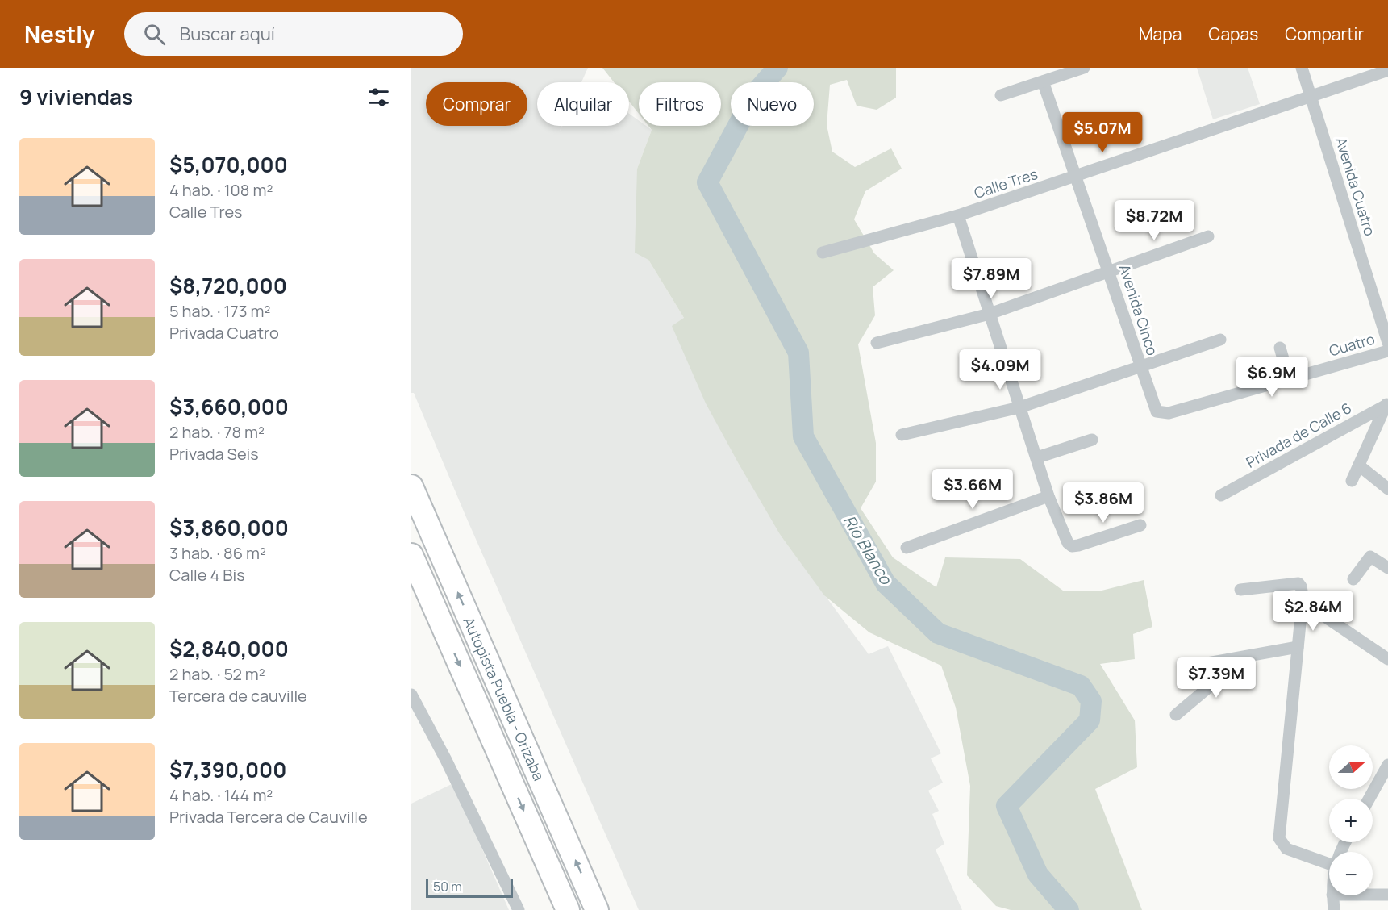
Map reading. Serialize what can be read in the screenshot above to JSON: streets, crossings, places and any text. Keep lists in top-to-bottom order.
{
  "streets": {
    "highway": ["Autopista Puebla - Orizaba"],
    "street": [
      "Calle Tres",
      "Avenida Cuatro",
      "Avenida Cinco",
      "Cuatro",
      "Privada de Calle 6"
    ]
  },
  "crossings": [
    ["Calle Tres", "Avenida Cuatro"],
    ["Calle Tres", "Avenida Cinco"],
    ["Avenida Cinco", "Cuatro"]
  ],
  "water": ["Río Blanco"],
  "scale_bar": "50 m",
  "north": "right",
  "page": {
    "header": "Nestly",
    "search": "Buscar aquí",
    "nav": ["Mapa", "Capas", "Compartir"],
    "heading": "9 viviendas",
    "chip": [
      "Comprar",
      "Alquilar",
      "Filtros",
      "Nuevo"
    ],
    "price": [
      "$5.07M",
      "$8.72M",
      "$7.89M",
      "$4.09M",
      "$6.9M",
      "$3.66M",
      "$3.86M",
      "$2.84M",
      "$7.39M"
    ],
    "list": [
      {
        "name": "$5,070,000",
        "note": "4 hab. · 108 m² · Calle Tres"
      },
      {
        "name": "$8,720,000",
        "note": "5 hab. · 173 m² · Privada Cuatro"
      },
      {
        "name": "$3,660,000",
        "note": "2 hab. · 78 m² · Privada Seis"
      },
      {
        "name": "$3,860,000",
        "note": "3 hab. · 86 m² · Calle 4 Bis"
      },
      {
        "name": "$2,840,000",
        "note": "2 hab. · 52 m² · Tercera de cauville"
      },
      {
        "name": "$7,390,000",
        "note": "4 hab. · 144 m² · Privada Tercera de Cauville"
      }
    ],
    "map_buttons": ["+", "−"],
    "scale": "50 m"
  }
}
